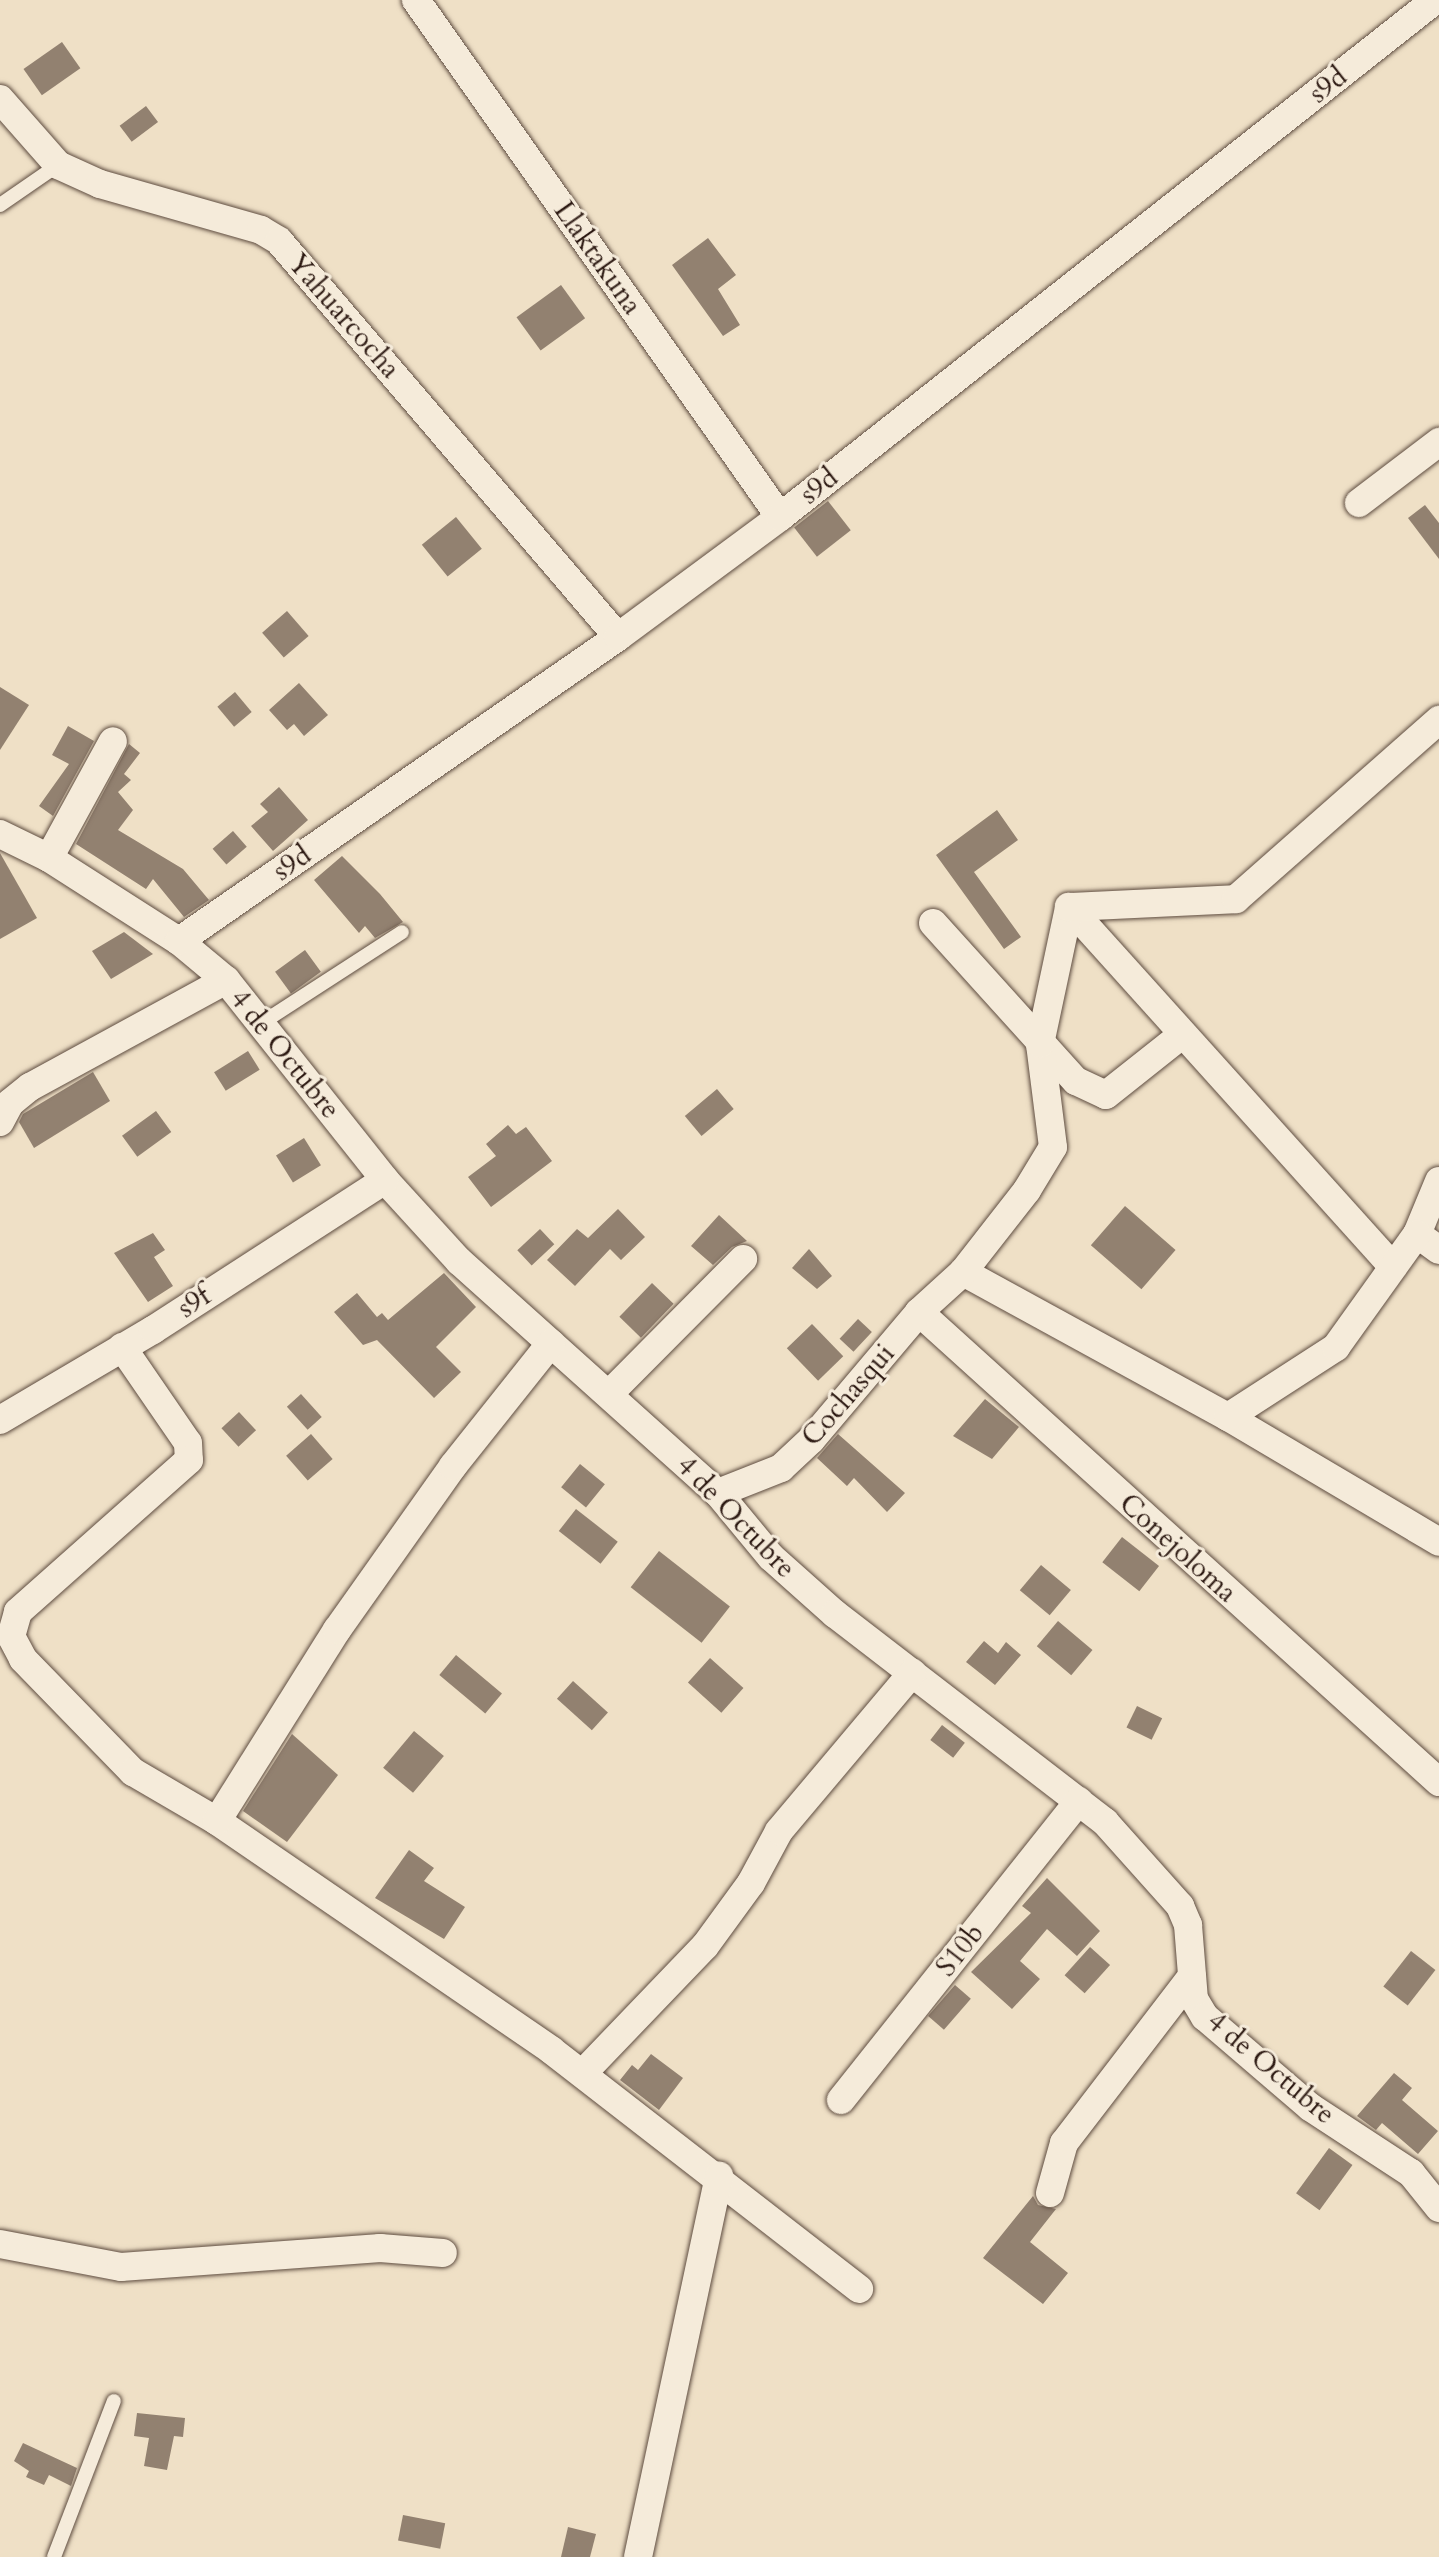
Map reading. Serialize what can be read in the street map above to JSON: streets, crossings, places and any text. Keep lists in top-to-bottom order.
{
  "streets": {
    "street": [
      "s9d",
      "Llaktakuna",
      "Yahuarcocha",
      "4 de Octubre",
      "s9f",
      "Cochasqui",
      "Conejoloma",
      "S10b"
    ]
  },
  "crossings": [
    ["s9d", "Llaktakuna"],
    ["s9d", "Yahuarcocha"],
    ["s9d", "4 de Octubre"],
    ["4 de Octubre", "s9f"],
    ["4 de Octubre", "Cochasqui"],
    ["4 de Octubre", "S10b"],
    ["Cochasqui", "Conejoloma"]
  ]
}
